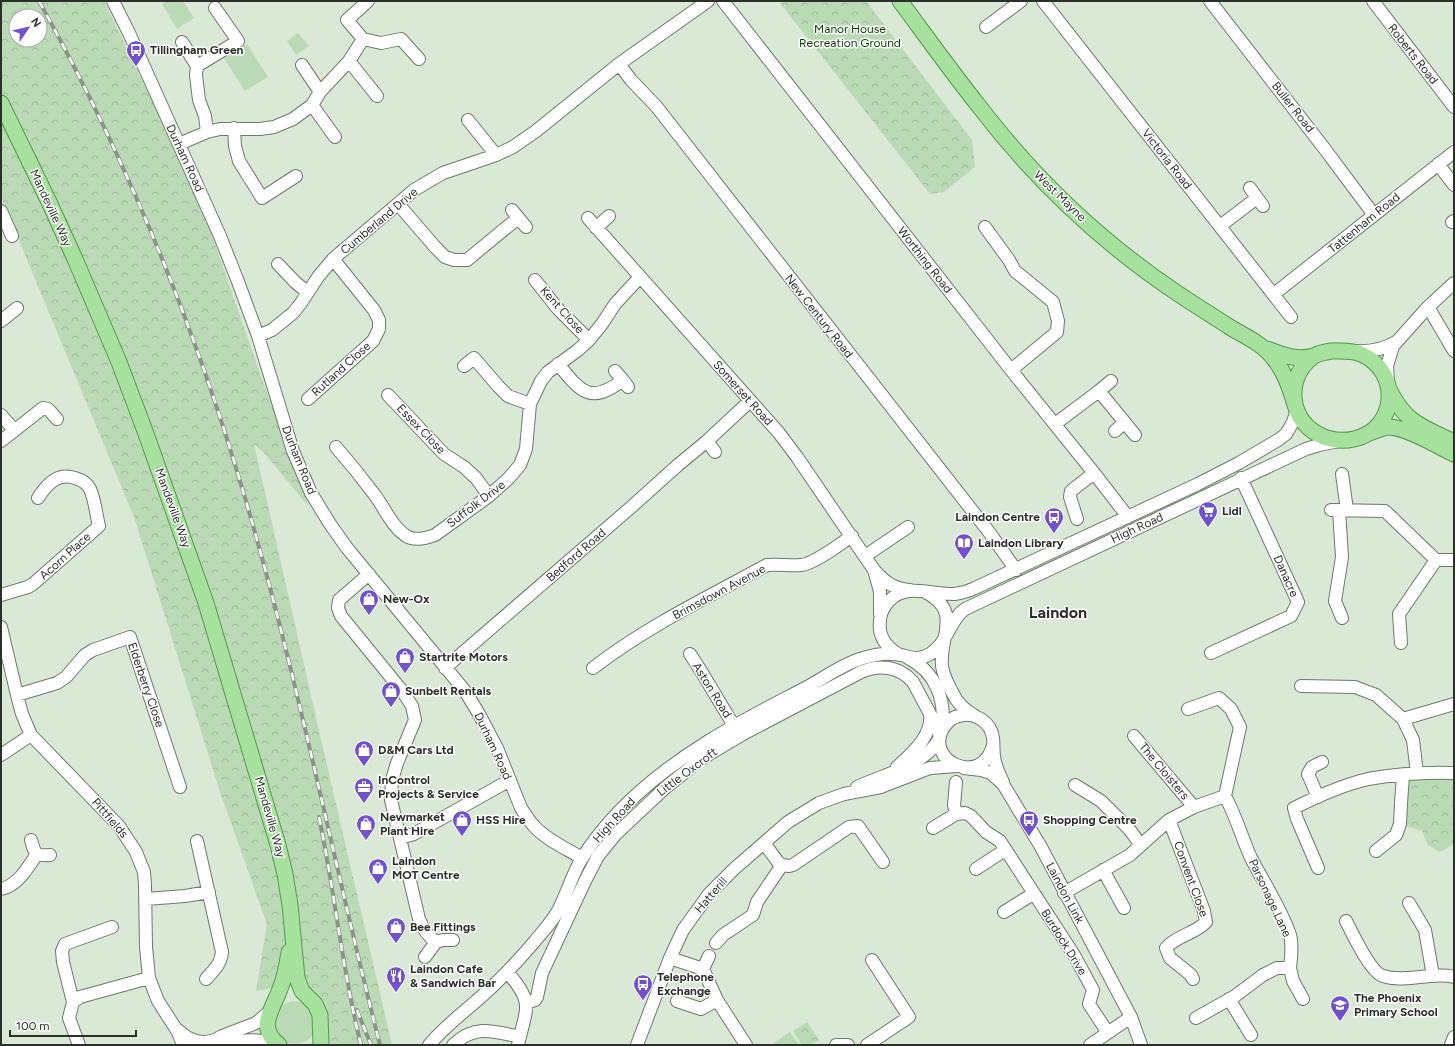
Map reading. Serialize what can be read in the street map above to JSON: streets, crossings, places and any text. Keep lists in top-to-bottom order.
{
  "streets": {
    "main road": ["West Mayne", "Mandeville Way"],
    "street": [
      "Roberts Road",
      "Buller Road",
      "Durham Road",
      "Victoria Road",
      "Cumberland Drive",
      "Tattenham Road",
      "Worthing Road",
      "Kent Close",
      "New Century Road",
      "Rutland Close",
      "Somerset Road",
      "Essex Close",
      "Suffolk Drive",
      "High Road",
      "Bedford Road",
      "Acorn Place",
      "Danacre",
      "Brimsdown Avenue",
      "Elderberry Close",
      "Aston Road",
      "The Cloisters",
      "Little Oxcroft",
      "Pittfields",
      "Convent Close",
      "Laindon Link",
      "Hatterill",
      "Parsonage Lane",
      "Burdock Drive"
    ]
  },
  "crossings": [
    ["Buller Road", "Tattenham Road"],
    ["Durham Road", "Cumberland Drive"],
    ["Durham Road", "High Road"],
    ["Durham Road", "Bedford Road"],
    ["Victoria Road", "Tattenham Road"],
    ["West Mayne", "High Road"],
    ["Cumberland Drive", "New Century Road"],
    ["Cumberland Drive", "Rutland Close"],
    ["Worthing Road", "High Road"],
    ["Kent Close", "Suffolk Drive"],
    ["New Century Road", "High Road"],
    ["Somerset Road", "Suffolk Drive"],
    ["Somerset Road", "High Road"],
    ["Somerset Road", "Bedford Road"],
    ["Somerset Road", "Brimsdown Avenue"],
    ["Essex Close", "Suffolk Drive"],
    ["High Road", "Danacre"],
    ["High Road", "Aston Road"],
    ["Elderberry Close", "Pittfields"],
    ["Little Oxcroft", "Laindon Link"],
    ["Little Oxcroft", "Hatterill"],
    ["Laindon Link", "Hatterill"]
  ],
  "districts": ["Laindon"],
  "parks": ["Manor House Recreation Ground"],
  "places": {
    "bus stop": [
      "Tillingham Green",
      "Laindon Centre",
      "Shopping Centre",
      "Telephone Exchange"
    ],
    "supermarket": ["Lidl"],
    "library": ["Laindon Library"],
    "shop": [
      "New-Ox",
      "Startrite Motors",
      "Sunbelt Rentals",
      "D&M Cars Ltd",
      "HSS Hire",
      "Newmarket Plant Hire",
      "Laindon MOT Centre",
      "Bee Fittings"
    ],
    "office": ["InControl Projects & Service"],
    "restaurant": ["Laindon Cafe & Sandwich Bar"],
    "school or university": ["The Phoenix Primary School"]
  },
  "scale_bar": "100 m",
  "north": "top right"
}
